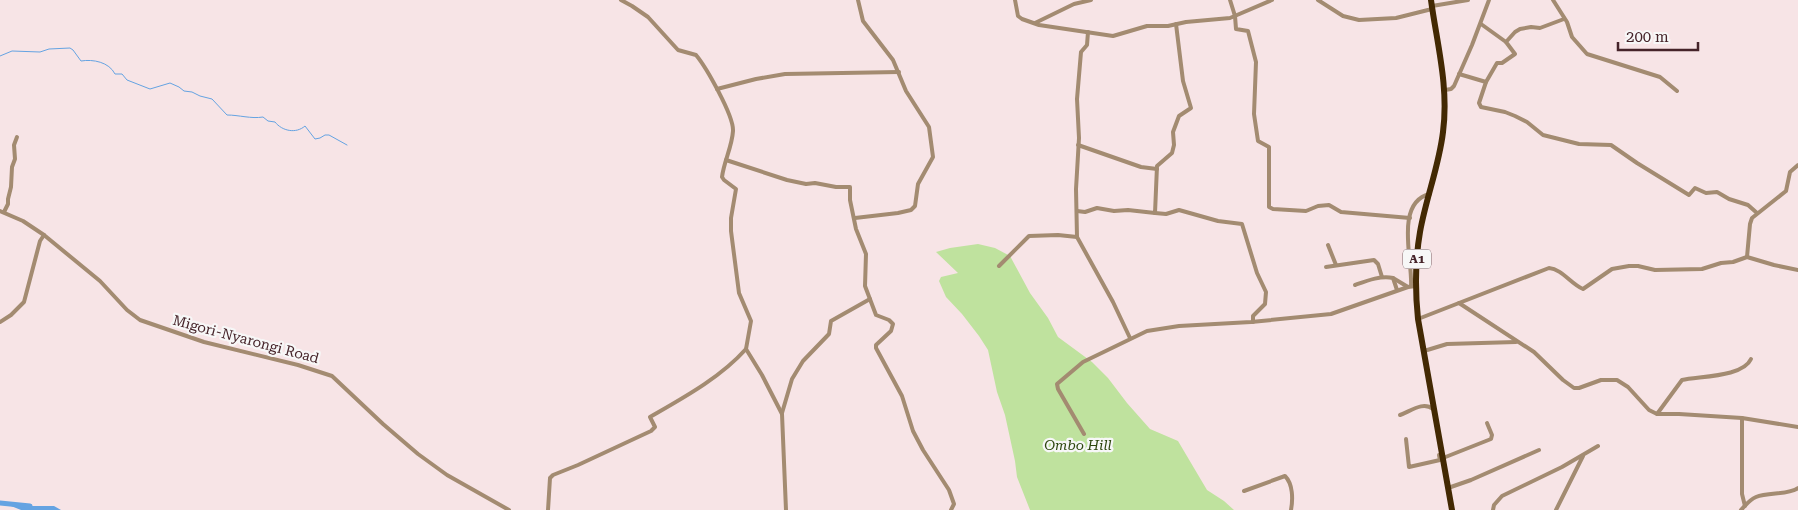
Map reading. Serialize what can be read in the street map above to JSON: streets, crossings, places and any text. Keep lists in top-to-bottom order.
{
  "streets": {
    "highway": ["A1"],
    "street": ["Migori-Nyarongi Road"]
  },
  "parks": ["Ombo Hill"],
  "scale_bar": "200 m"
}
